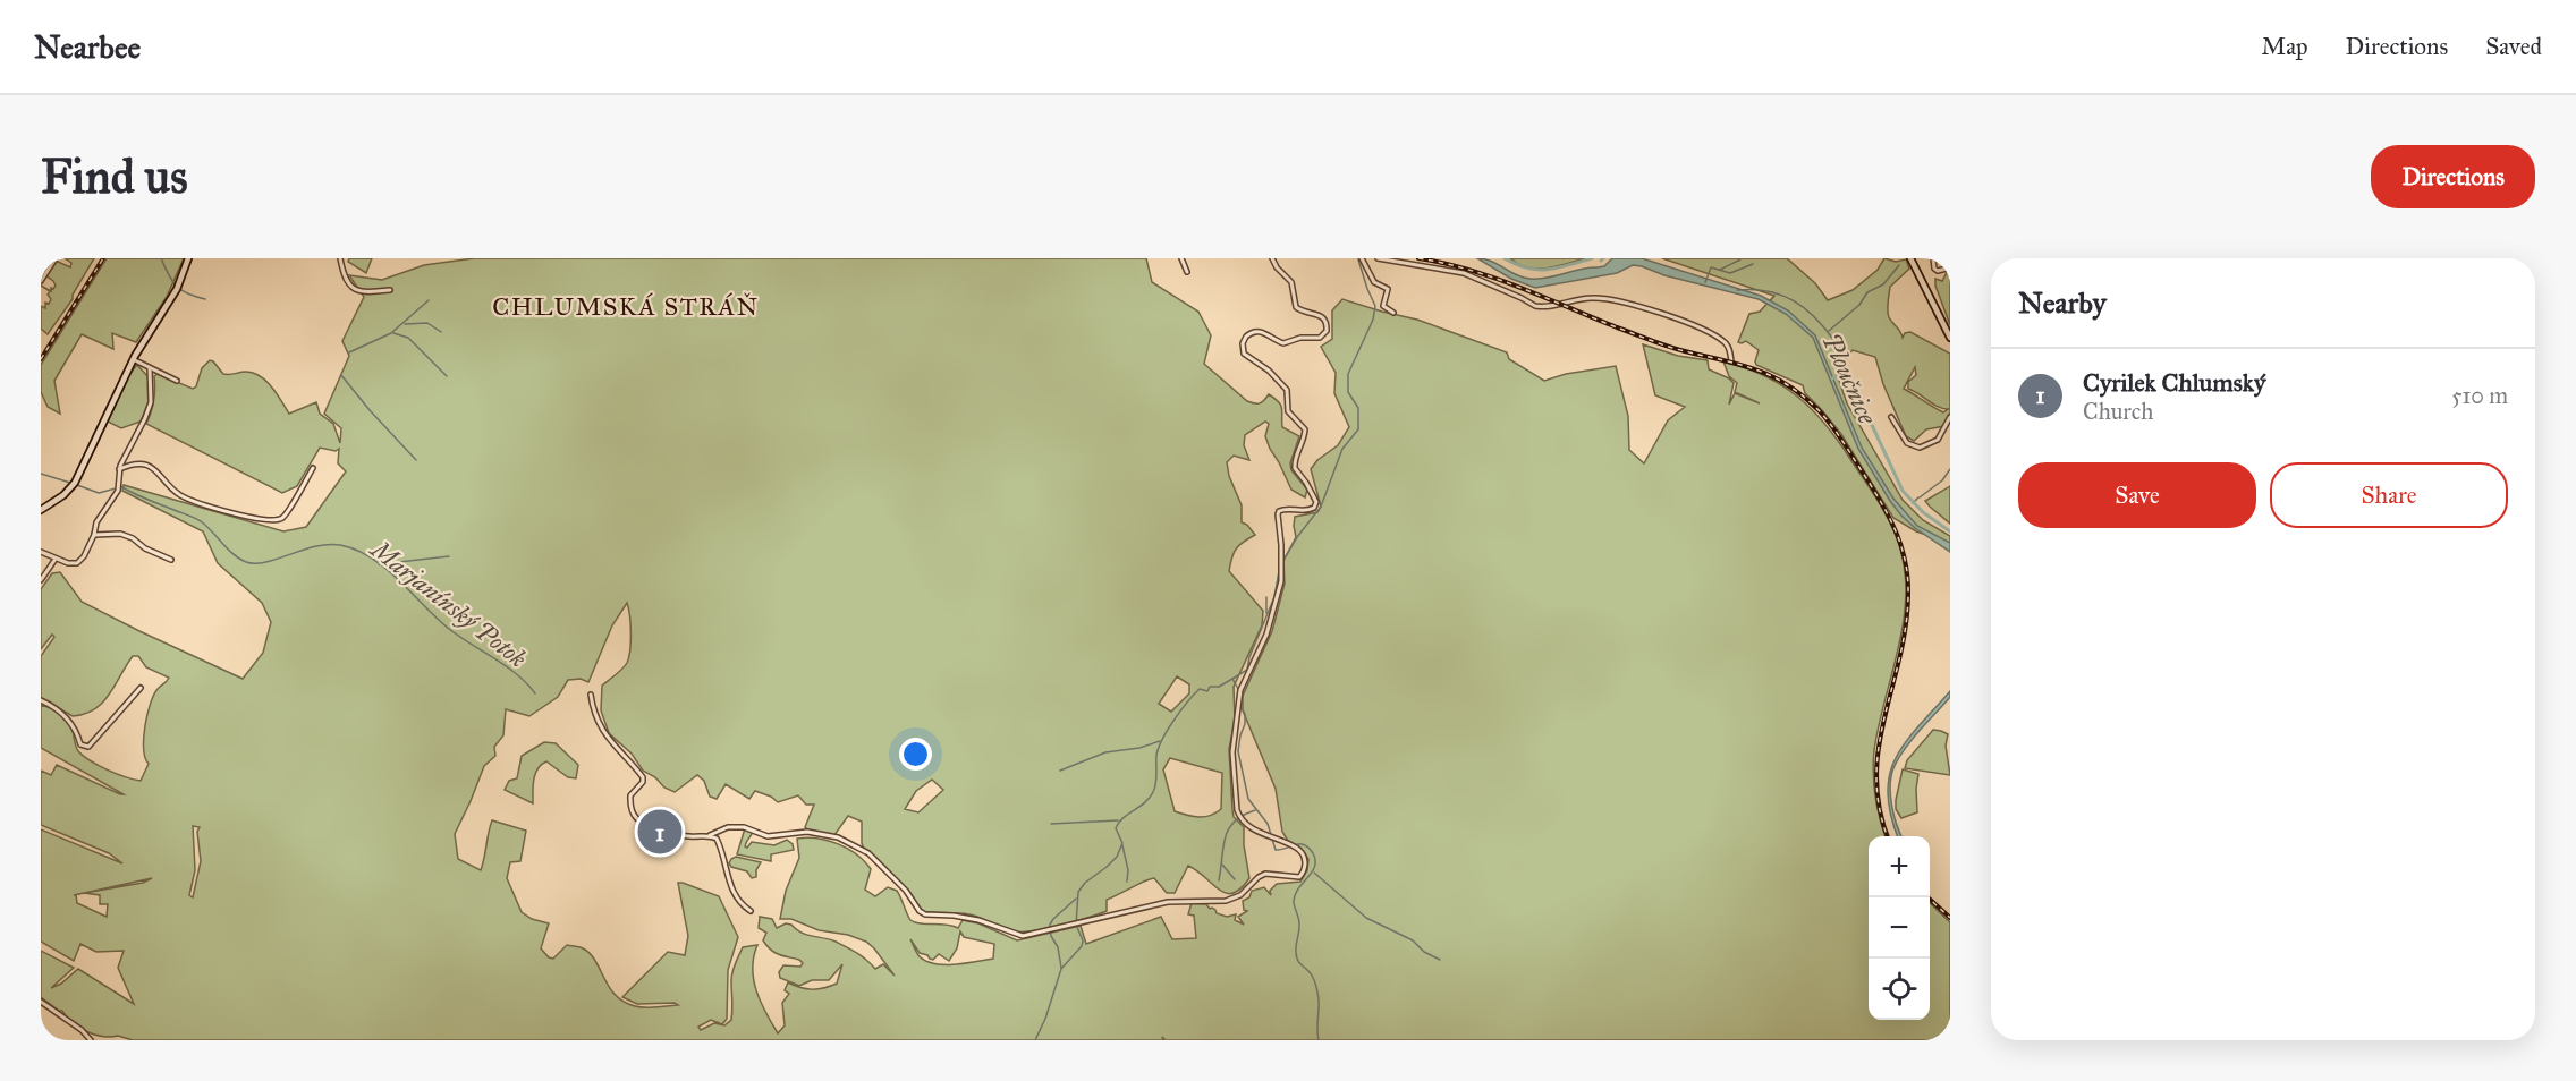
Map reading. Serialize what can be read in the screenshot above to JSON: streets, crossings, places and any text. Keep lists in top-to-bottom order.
{
  "districts": ["CHLUMSKÁ STRÁŇ"],
  "water": ["Ploučnice", "Marjanínský Potok"],
  "page": {
    "header": "Nearbee",
    "nav": ["Map", "Directions", "Saved"],
    "buttons": [
      "Directions",
      ["Save", "Share"]
    ],
    "title": "Find us",
    "heading": "Nearby",
    "list": [
      {
        "mark": "1",
        "name": "Cyrilek Chlumský",
        "note": "Church",
        "value": "510 m"
      }
    ],
    "pins": "1",
    "map_buttons": ["+", "−"]
  }
}
